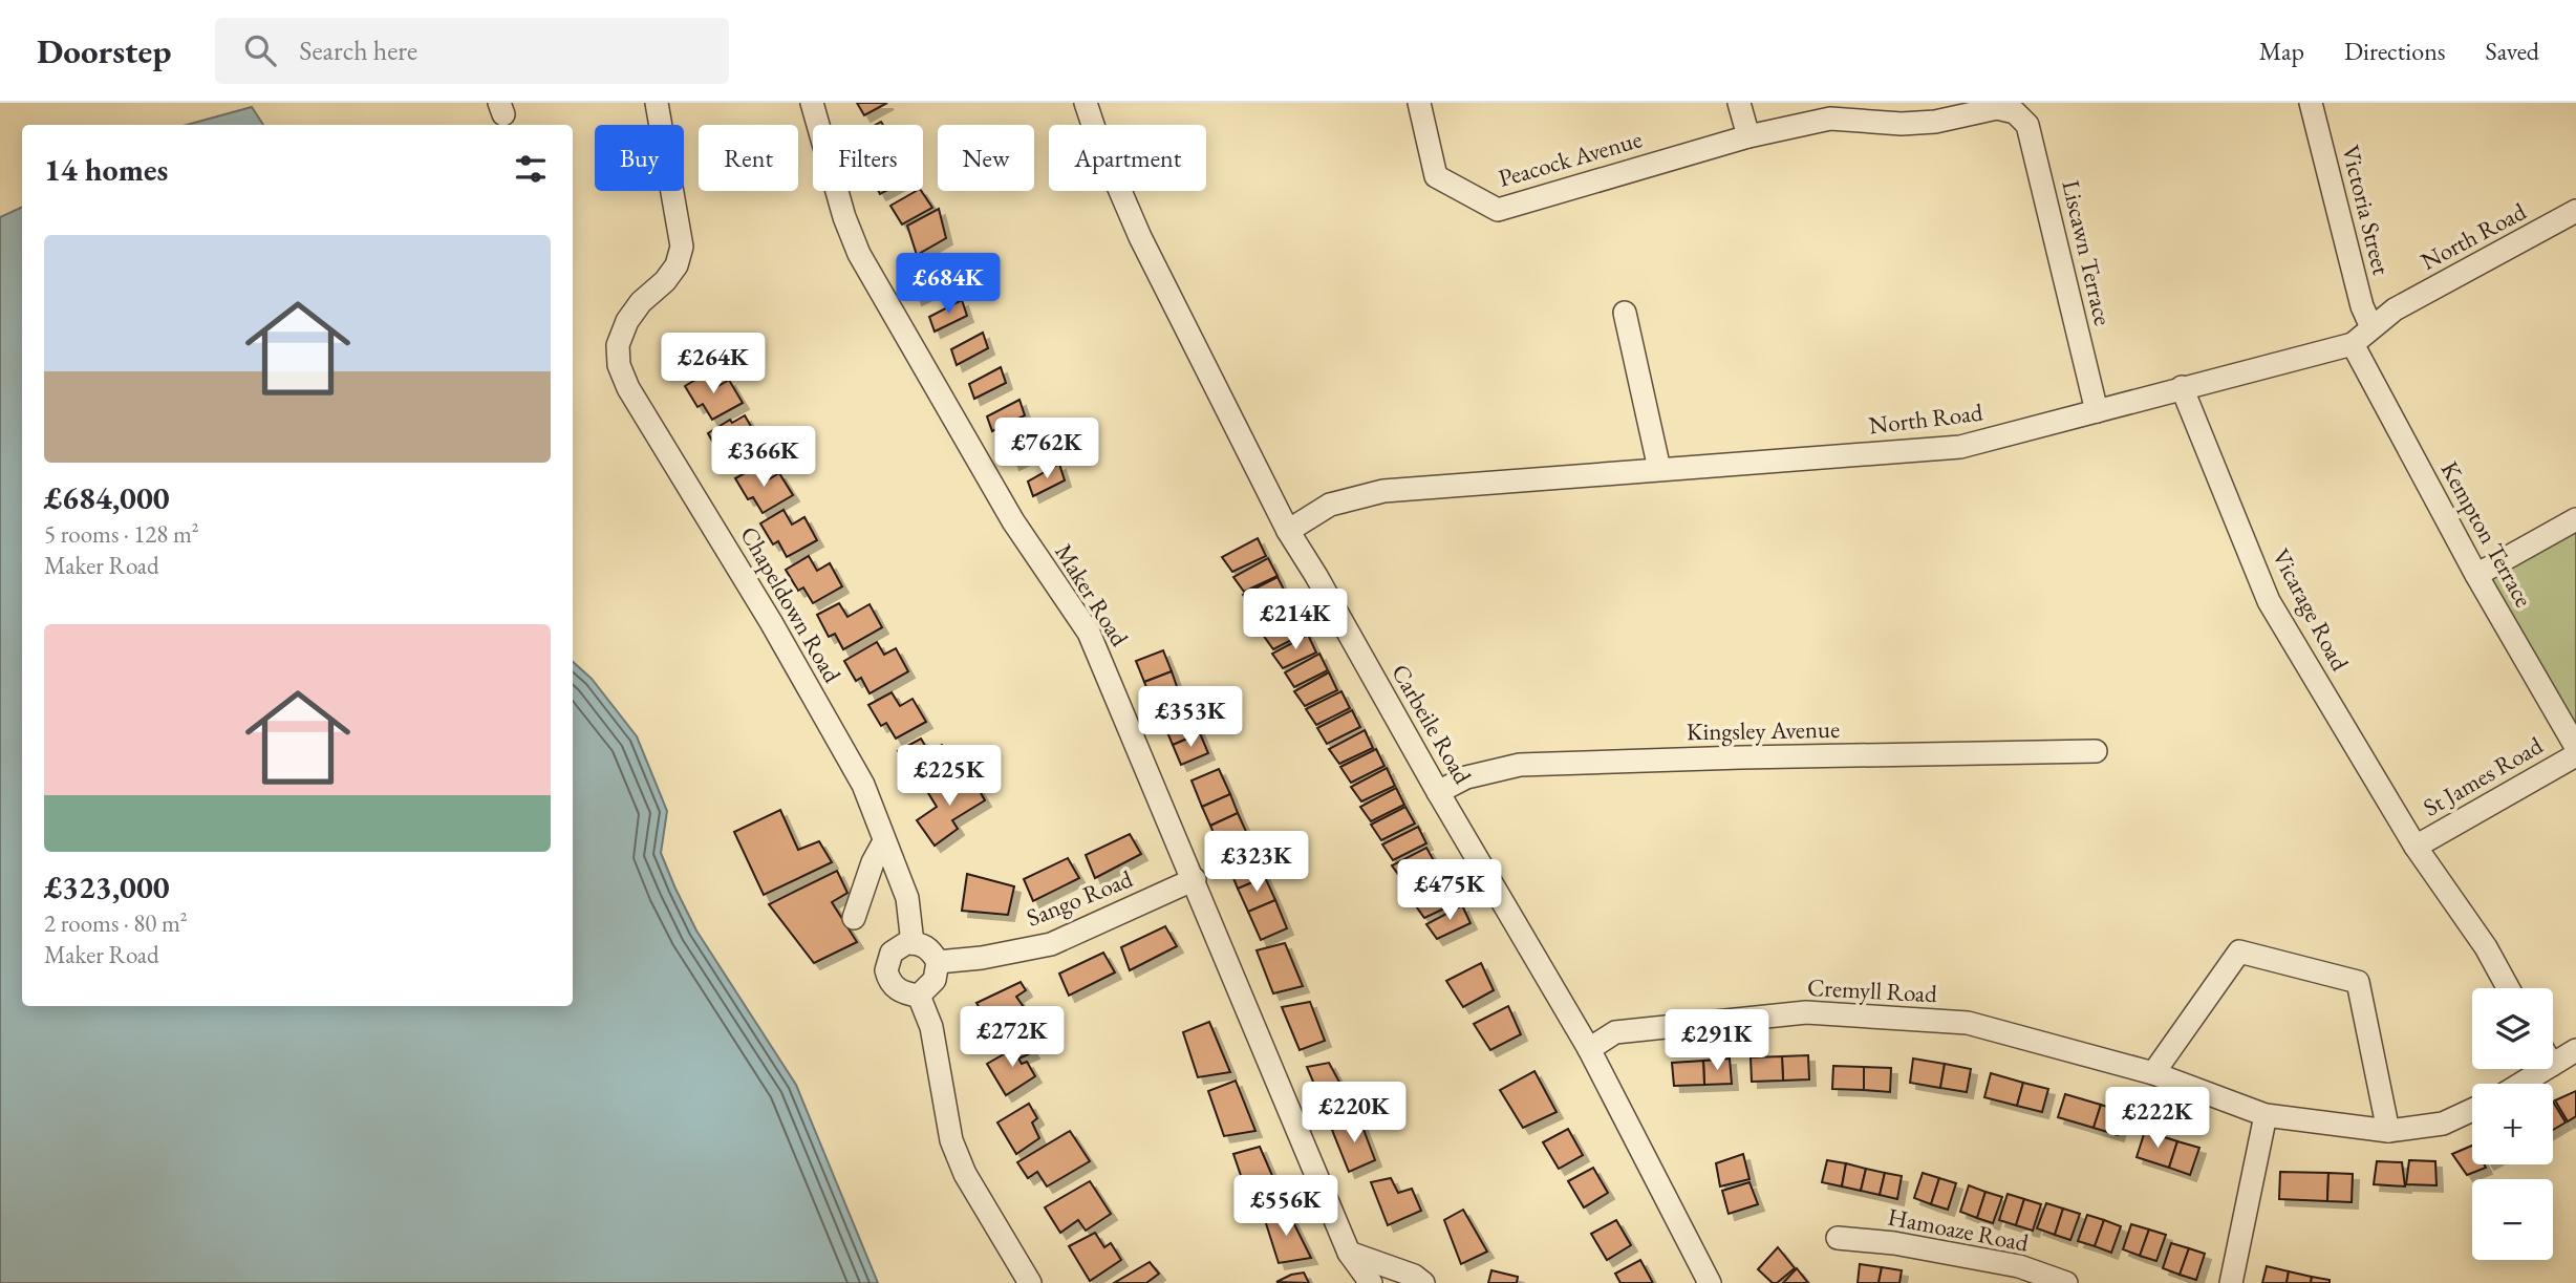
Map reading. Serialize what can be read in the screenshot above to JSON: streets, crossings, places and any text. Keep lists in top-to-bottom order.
{
  "streets": {
    "street": [
      "Peacock Avenue",
      "Victoria Street",
      "North Road",
      "Liscawn Terrace",
      "Kempton Terrace",
      "Maker Road",
      "Chapeldown Road",
      "Vicarage Road",
      "Carbeile Road",
      "Kingsley Avenue",
      "St James Road",
      "Sango Road",
      "Cremyll Road",
      "Hamoaze Road"
    ]
  },
  "crossings": [
    ["Peacock Avenue", "Liscawn Terrace"],
    ["Victoria Street", "North Road"],
    ["North Road", "Liscawn Terrace"],
    ["North Road", "Kempton Terrace"],
    ["North Road", "Vicarage Road"],
    ["North Road", "Carbeile Road"],
    ["Maker Road", "Sango Road"],
    ["Chapeldown Road", "Sango Road"],
    ["Vicarage Road", "St James Road"],
    ["Carbeile Road", "Kingsley Avenue"],
    ["Carbeile Road", "Cremyll Road"]
  ],
  "page": {
    "header": "Doorstep",
    "search": "Search here",
    "nav": ["Map", "Directions", "Saved"],
    "chip": [
      "Buy",
      "Rent",
      "Filters",
      "New",
      "Apartment"
    ],
    "heading": "14 homes",
    "list": [
      {
        "name": "£684,000",
        "note": "5 rooms · 128 m² · Maker Road"
      },
      {
        "name": "£323,000",
        "note": "2 rooms · 80 m² · Maker Road"
      }
    ],
    "price": [
      "£684K",
      "£264K",
      "£762K",
      "£366K",
      "£214K",
      "£353K",
      "£225K",
      "£323K",
      "£475K",
      "£272K",
      "£291K",
      "£220K",
      "£222K",
      "£556K"
    ],
    "map_buttons": ["+", "−"]
  }
}
